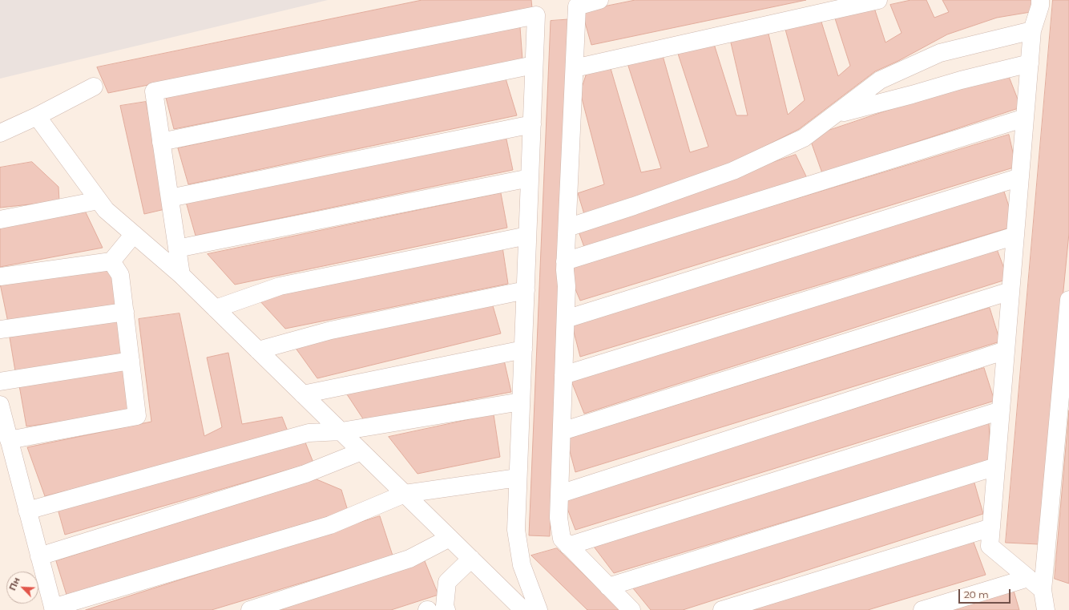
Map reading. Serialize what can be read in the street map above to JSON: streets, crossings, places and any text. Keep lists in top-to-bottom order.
{
  "scale_bar": "20 m",
  "north": "top left"
}
